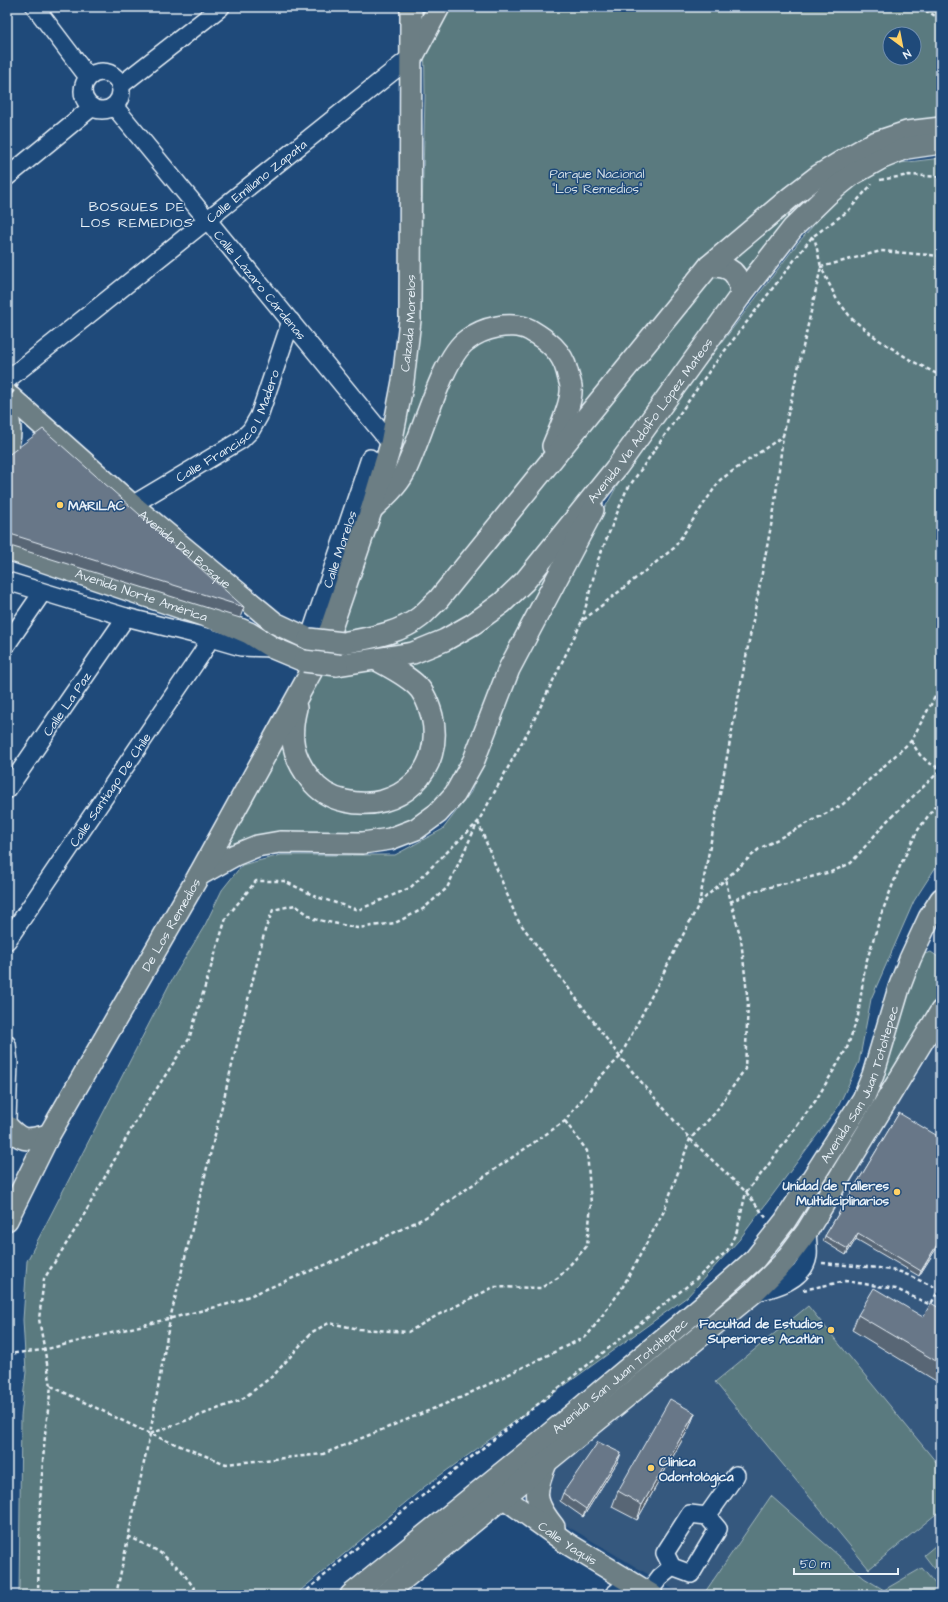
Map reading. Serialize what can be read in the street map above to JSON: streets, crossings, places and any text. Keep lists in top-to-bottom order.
{
  "streets": {
    "main road": [
      "Calzada Morelos",
      "Avenida Via Adolfo López Mateos",
      "Avenida Del Bosque",
      "Avenida Norte América",
      "De Los Remedios",
      "Avenida San Juan Totoltepec",
      "Calle Yaquis"
    ],
    "street": [
      "Calle Emiliano Zapata",
      "Calle Lázaro Cárdenas",
      "Calle Francisco I. Madero",
      "Calle Morelos",
      "Calle La Paz",
      "Calle Santiago De Chile"
    ]
  },
  "crossings": [
    ["Calle Emiliano Zapata", "Calle Lázaro Cárdenas"],
    ["Calle Emiliano Zapata", "Calzada Morelos"],
    ["Calle Emiliano Zapata", "Avenida Del Bosque"],
    ["Calle Lázaro Cárdenas", "Calzada Morelos"],
    ["Calle Lázaro Cárdenas", "Calle Francisco I. Madero"],
    ["Calzada Morelos", "Avenida Del Bosque"],
    ["Calzada Morelos", "De Los Remedios"],
    ["Avenida Via Adolfo López Mateos", "Avenida Norte América"],
    ["Calle Francisco I. Madero", "Avenida Del Bosque"],
    ["Avenida Del Bosque", "Calle Morelos"],
    ["Avenida Del Bosque", "De Los Remedios"],
    ["Avenida Norte América", "Calle La Paz"],
    ["Avenida Norte América", "Calle Santiago De Chile"],
    ["Avenida San Juan Totoltepec", "Calle Yaquis"]
  ],
  "districts": ["BOSQUES DE LOS REMEDIOS"],
  "parks": ["Parque Nacional \"Los Remedios\""],
  "places": [
    "MARILAC",
    "Unidad de Talleres Multidiciplinarios",
    "Facultad de Estudios Superiores Acatlán",
    "Clínica Odontológica"
  ],
  "scale_bar": "50 m",
  "north": "bottom right"
}
